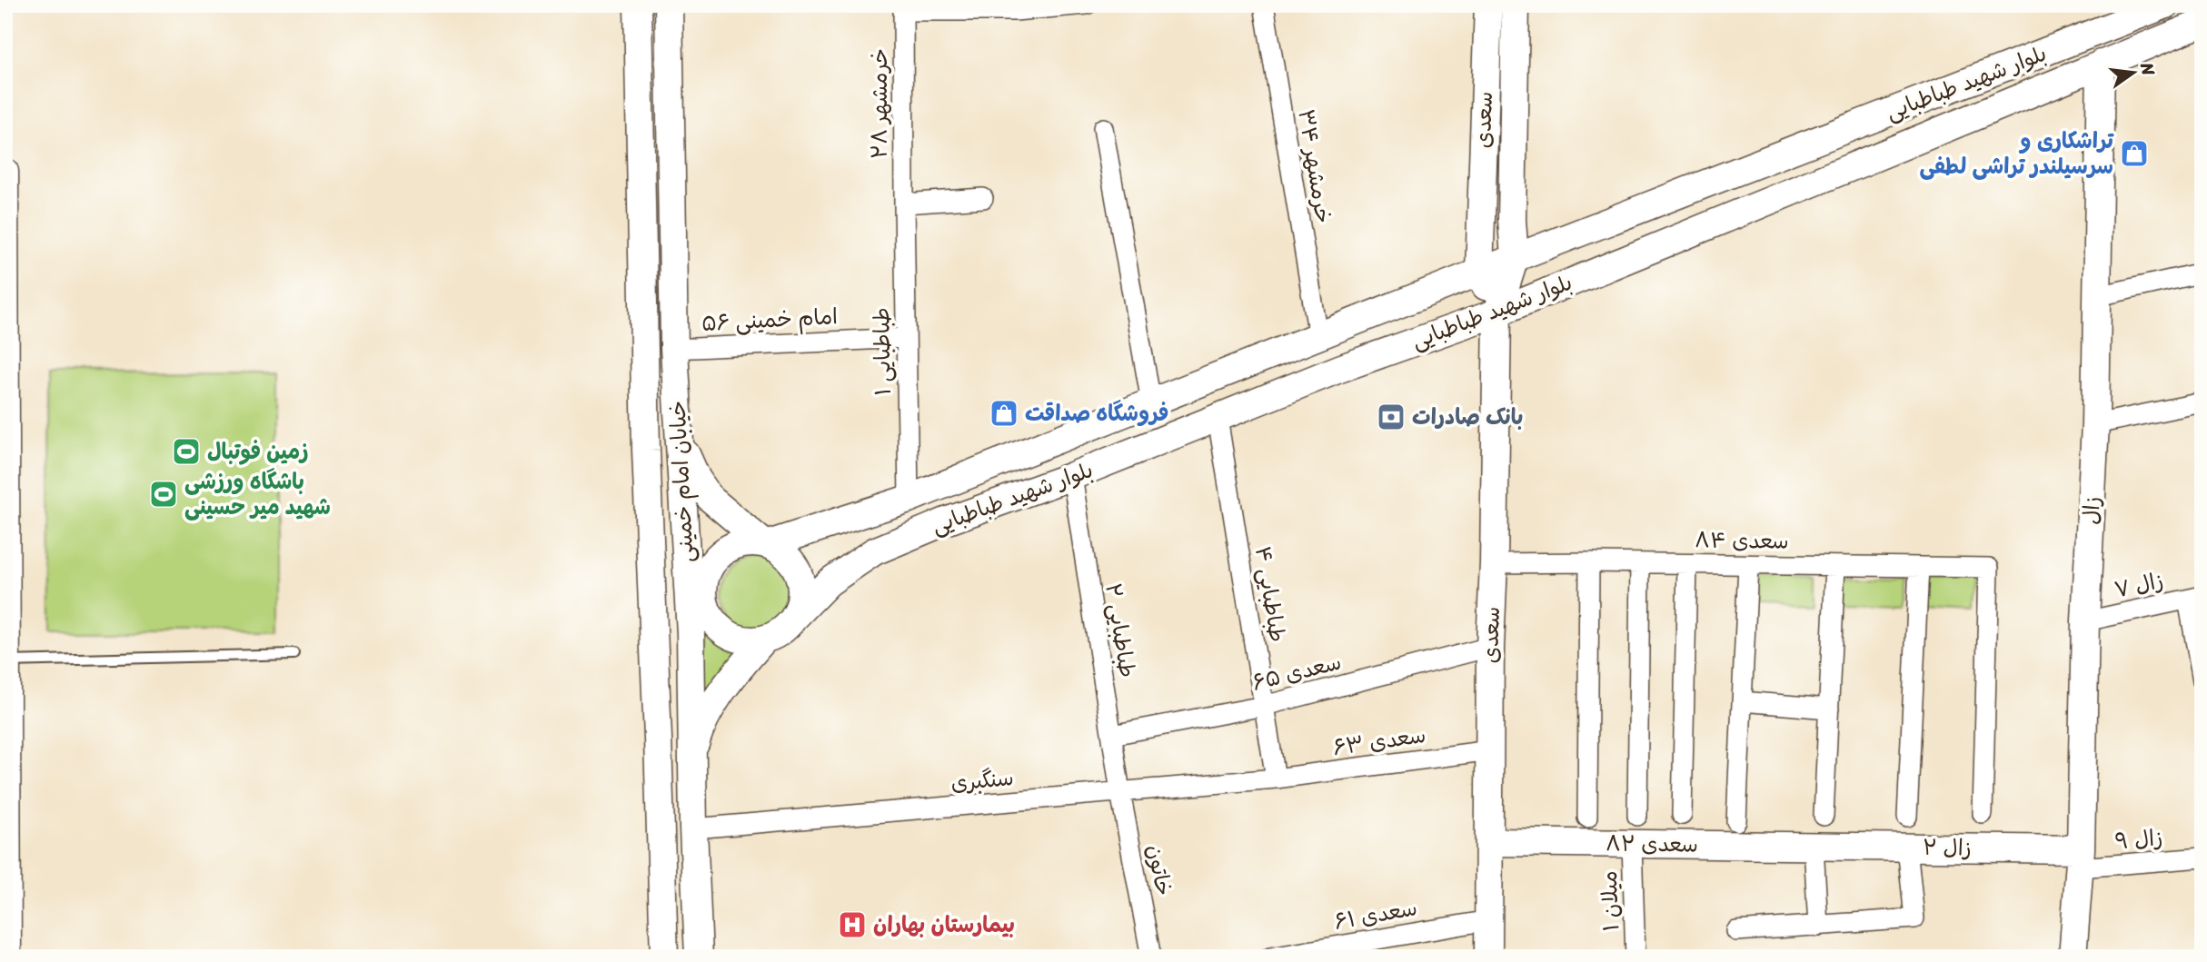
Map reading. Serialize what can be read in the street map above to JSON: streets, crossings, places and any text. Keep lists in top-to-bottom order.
{
  "streets": {
    "main road": [
      "بلوار شهید طباطبایی",
      "سعدی",
      "خیابان امام خمینی",
      "زال",
      "سعدی ۸۲",
      "زال ۲"
    ],
    "street": [
      "خرمشهر ۲۸",
      "خرمشهر ۳۴",
      "امام خمینی ۵۶",
      "طباطبایی ۱",
      "سعدی ۸۴",
      "زال ۷",
      "طباطبایی ۴",
      "طباطبایی ۲",
      "سعدی ۶۵",
      "سعدی ۶۳",
      "سنگبری",
      "زال ۹",
      "خاتون",
      "میلان ۱",
      "سعدی ۶۱"
    ]
  },
  "crossings": [
    ["بلوار شهید طباطبایی", "سعدی"],
    ["بلوار شهید طباطبایی", "خرمشهر ۳۴"],
    ["بلوار شهید طباطبایی", "طباطبایی ۱"],
    ["بلوار شهید طباطبایی", "خیابان امام خمینی"],
    ["بلوار شهید طباطبایی", "زال"],
    ["بلوار شهید طباطبایی", "طباطبایی ۴"],
    ["بلوار شهید طباطبایی", "طباطبایی ۲"],
    ["خرمشهر ۲۸", "طباطبایی ۱"],
    ["سعدی", "سعدی ۸۴"],
    ["سعدی", "سعدی ۶۵"],
    ["سعدی", "سعدی ۶۳"],
    ["سعدی", "سعدی ۸۲"],
    ["سعدی", "سعدی ۶۱"],
    ["امام خمینی ۵۶", "طباطبایی ۱"],
    ["امام خمینی ۵۶", "خیابان امام خمینی"],
    ["خیابان امام خمینی", "سنگبری"],
    ["زال", "زال ۷"],
    ["زال", "زال ۹"],
    ["زال", "زال ۲"],
    ["طباطبایی ۴", "سعدی ۶۵"],
    ["طباطبایی ۴", "سعدی ۶۳"],
    ["طباطبایی ۴", "سنگبری"],
    ["طباطبایی ۲", "سعدی ۶۵"],
    ["طباطبایی ۲", "سنگبری"],
    ["طباطبایی ۲", "خاتون"],
    ["سعدی ۶۳", "سنگبری"],
    ["سنگبری", "خاتون"],
    ["زال ۹", "زال ۲"],
    ["سعدی ۸۲", "زال ۲"],
    ["سعدی ۸۲", "میلان ۱"]
  ],
  "places": {
    "shop": ["تراشکاری و سرسیلندر تراشی لطفی", "فروشگاه صداقت"],
    "bank": ["بانک صادرات"],
    "sports": ["زمین فوتبال", "باشگاه ورزشی شهید میر حسینی"],
    "hospital": ["بیمارستان بهاران"]
  },
  "north": "right"
}
